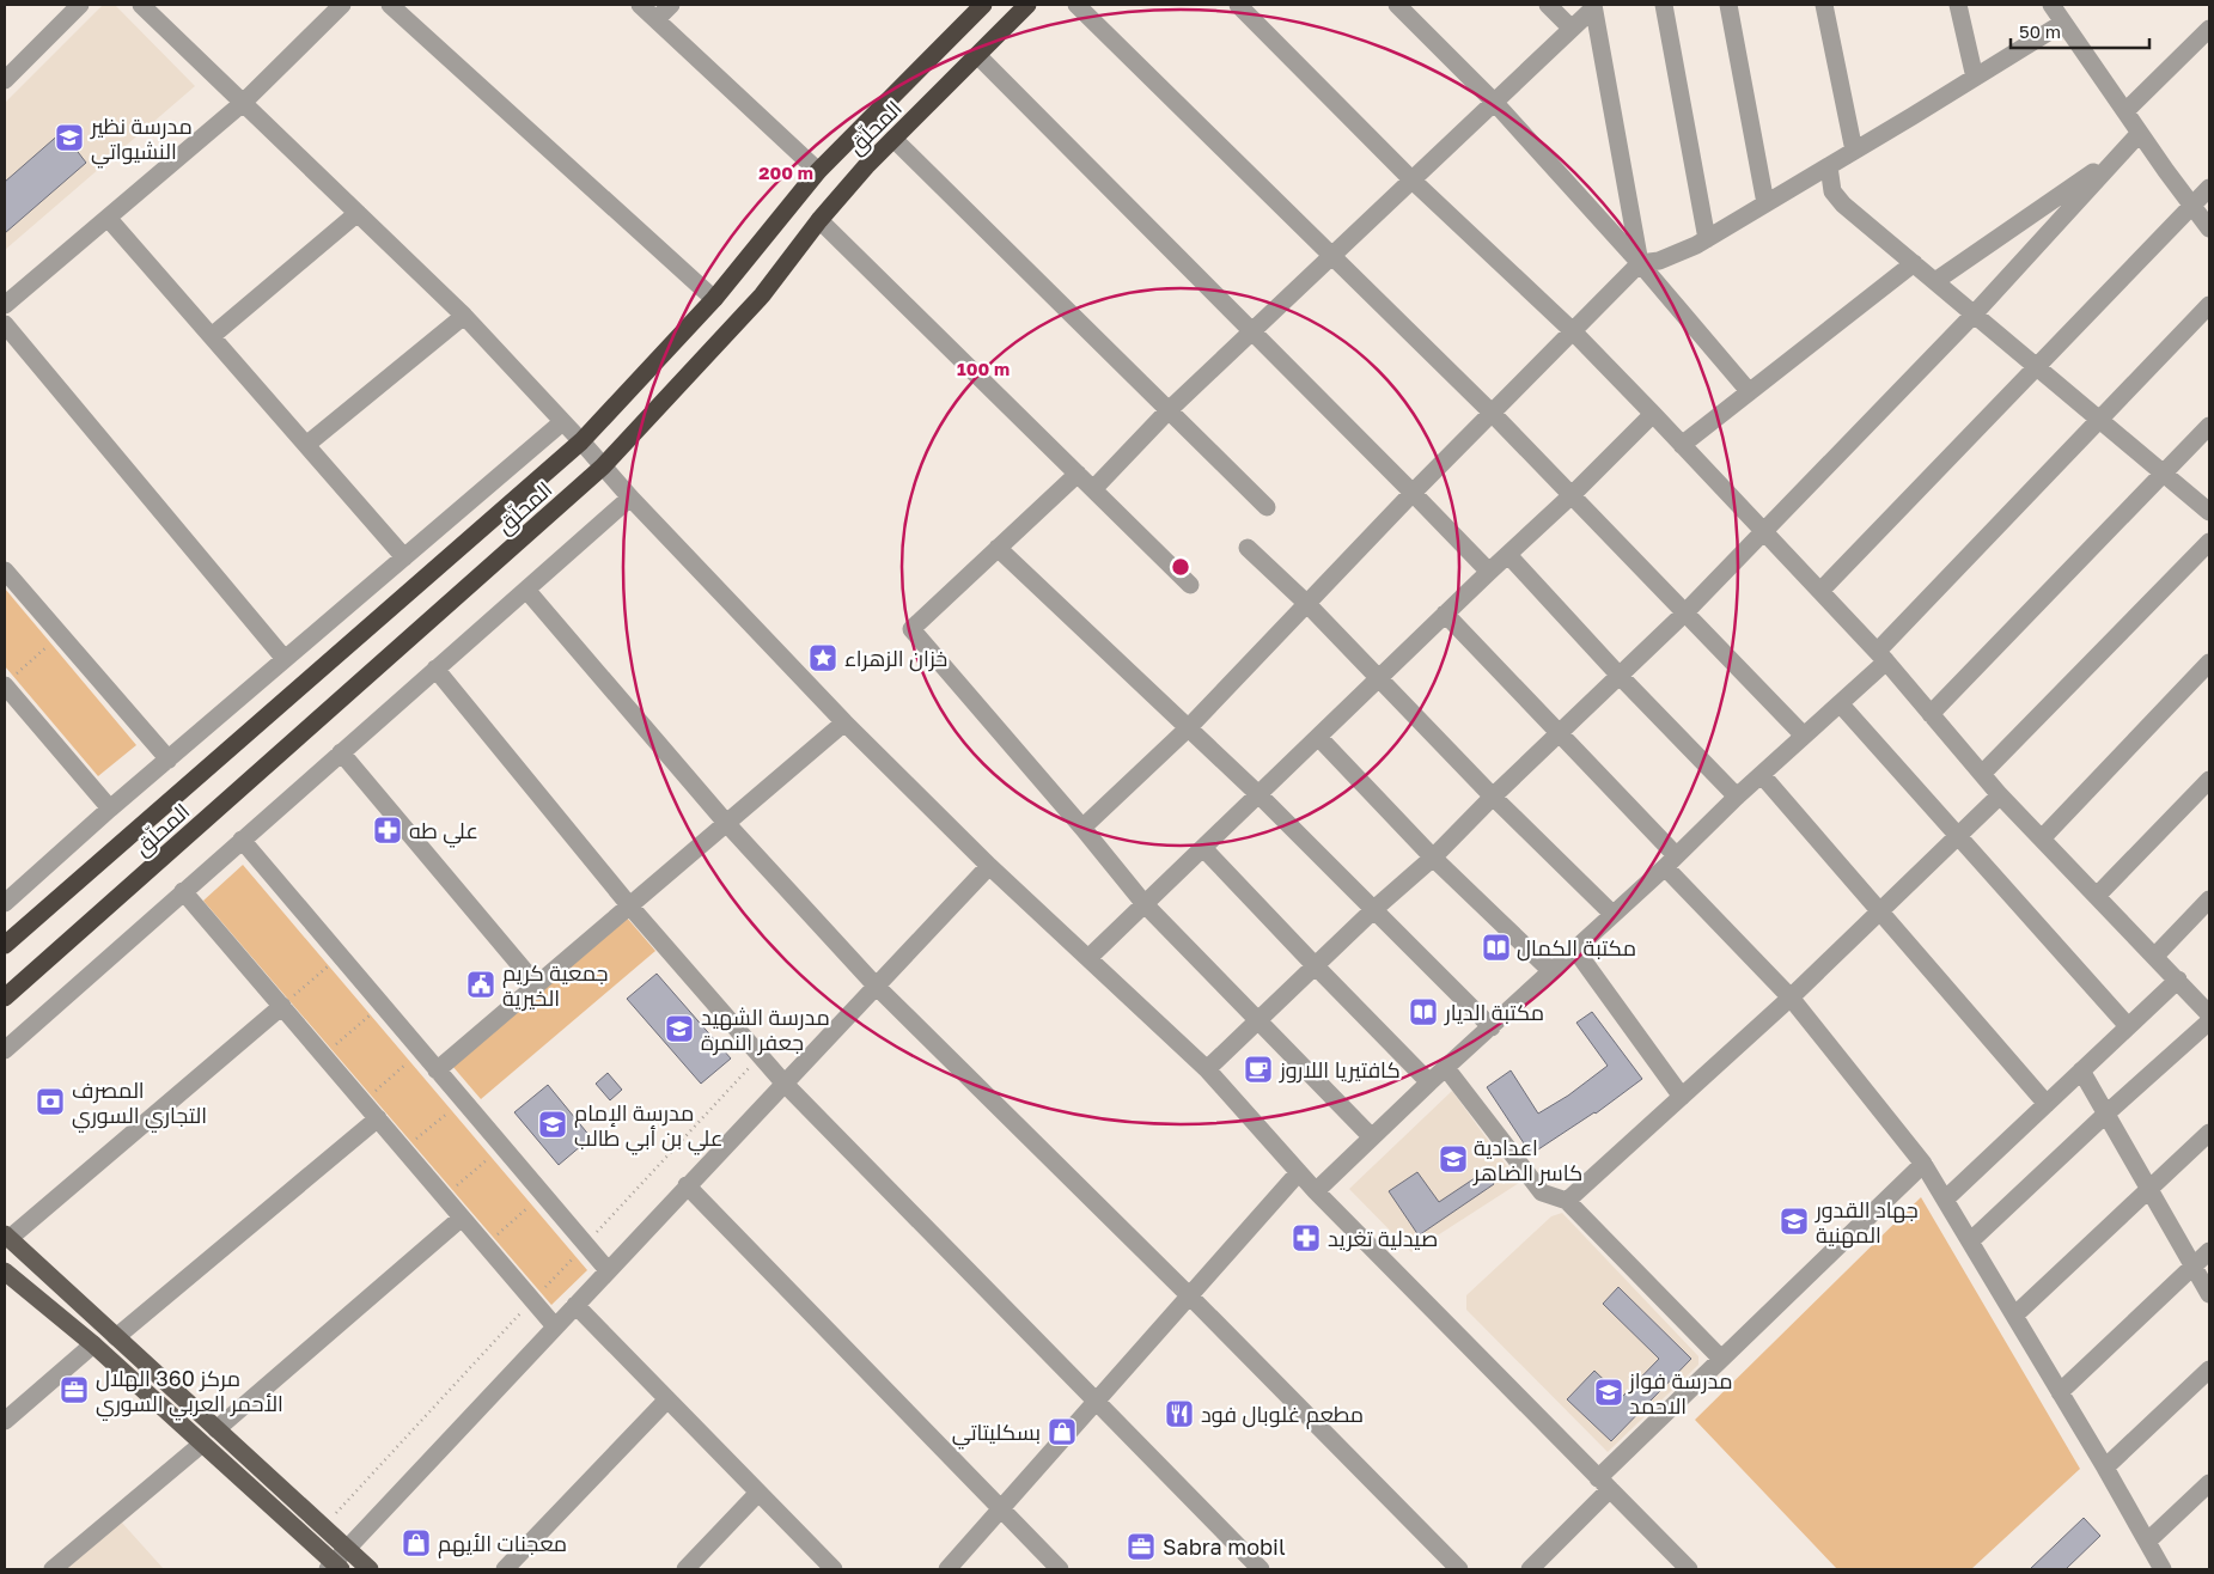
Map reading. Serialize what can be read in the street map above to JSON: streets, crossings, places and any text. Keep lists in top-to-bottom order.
{
  "streets": {
    "highway": ["المحلّق"]
  },
  "places": {
    "school or university": [
      "مدرسة نظير النشيواتي",
      "مدرسة الشهيد جعفر النمرة",
      "مدرسة الإمام علي بن أبي طالب",
      "اعدادية كاسر الضاهر",
      "جهاد القدور المهنية",
      "مدرسة فواز الاحمد"
    ],
    "place": ["خزان الزهراء"],
    "pharmacy": ["علي طه", "صيدلية تغريد"],
    "library": ["مكتبة الكمال", "مكتبة الديار"],
    "public building": ["جمعية كريم الخيرية"],
    "cafe": ["كافتيريا اللاروز"],
    "bank": ["المصرف التجاري السوري"],
    "office": ["مركز 360 الهلال الأحمر العربي السوري", "Sabra mobil"],
    "restaurant": ["مطعم غلوبال فود"],
    "shop": ["بسكليتاتي", "معجنات الأيهم"]
  },
  "scale_bar": "50 m",
  "rings": ["200 m", "100 m"]
}
